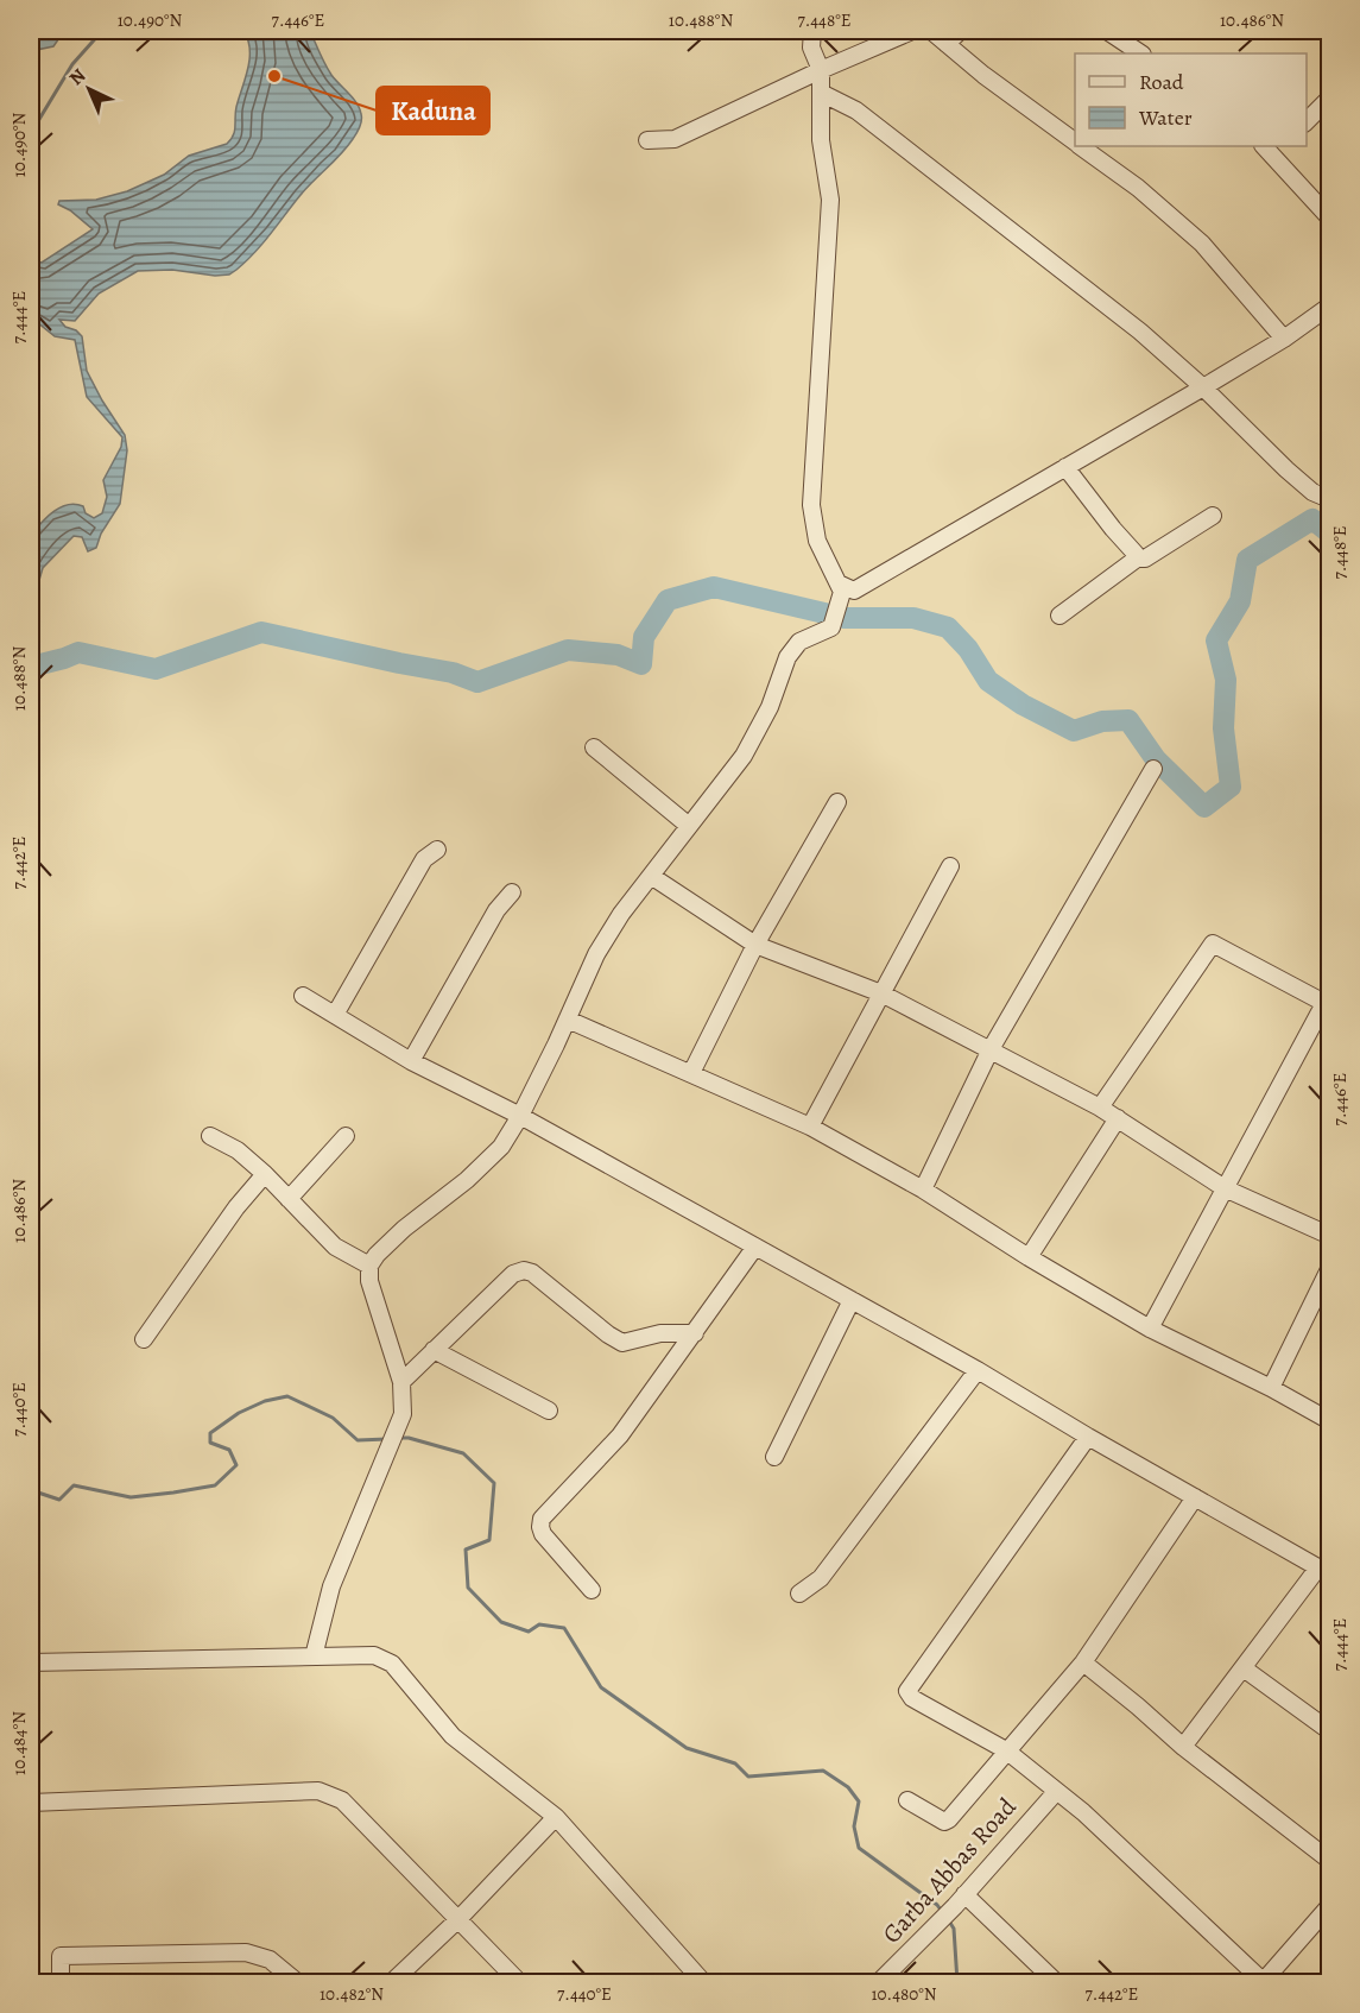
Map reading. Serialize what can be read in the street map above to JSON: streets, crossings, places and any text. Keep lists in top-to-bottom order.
{
  "streets": {
    "street": ["Garba Abbas Road"]
  },
  "places": ["Kaduna"],
  "legend": ["Road", "Water"],
  "north": "top left",
  "coordinates": [
    "10.490°N",
    "7.446°E",
    "10.488°N",
    "7.448°E",
    "10.486°N",
    "7.444°E",
    "7.442°E",
    "7.440°E",
    "10.484°N",
    "10.482°N",
    "10.480°N"
  ]
}
